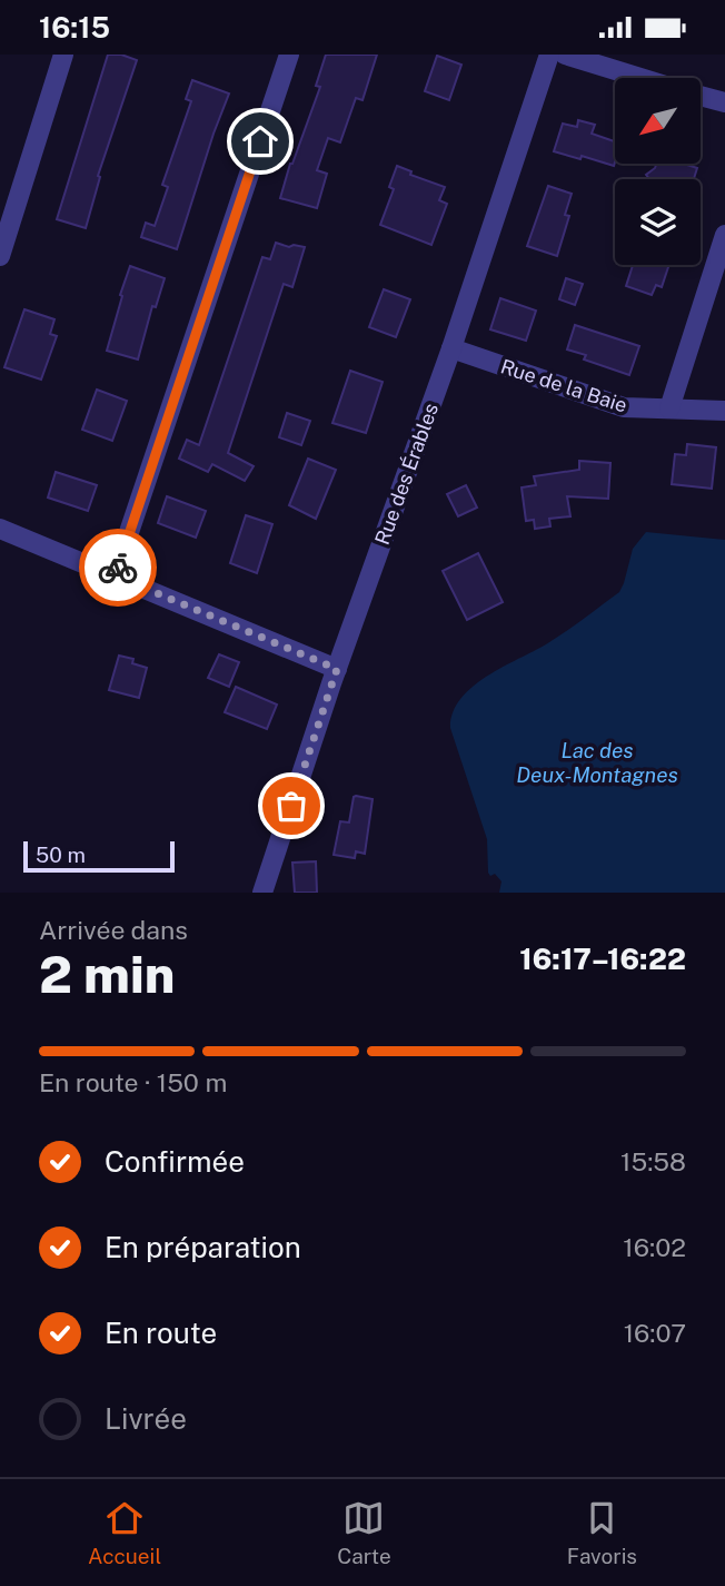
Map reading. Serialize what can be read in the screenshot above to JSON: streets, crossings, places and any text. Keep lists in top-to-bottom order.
{
  "streets": {
    "street": ["Rue de la Baie", "Rue des Érables"]
  },
  "crossings": [
    ["Rue de la Baie", "Rue des Érables"]
  ],
  "water": ["Lac des Deux-Montagnes"],
  "scale_bar": "50 m",
  "north": "bottom left",
  "page": {
    "status": "16:15",
    "scale": "50 m",
    "heading": ["2 min", "Arrivée dans", "16:17–16:22"],
    "bar": "En route · 150 m",
    "list": [
      ["Confirmée", "15:58"],
      ["En préparation", "16:02"],
      ["En route", "16:07"],
      "Livrée"
    ],
    "tabs": ["Accueil", "Carte", "Favoris"]
  }
}
